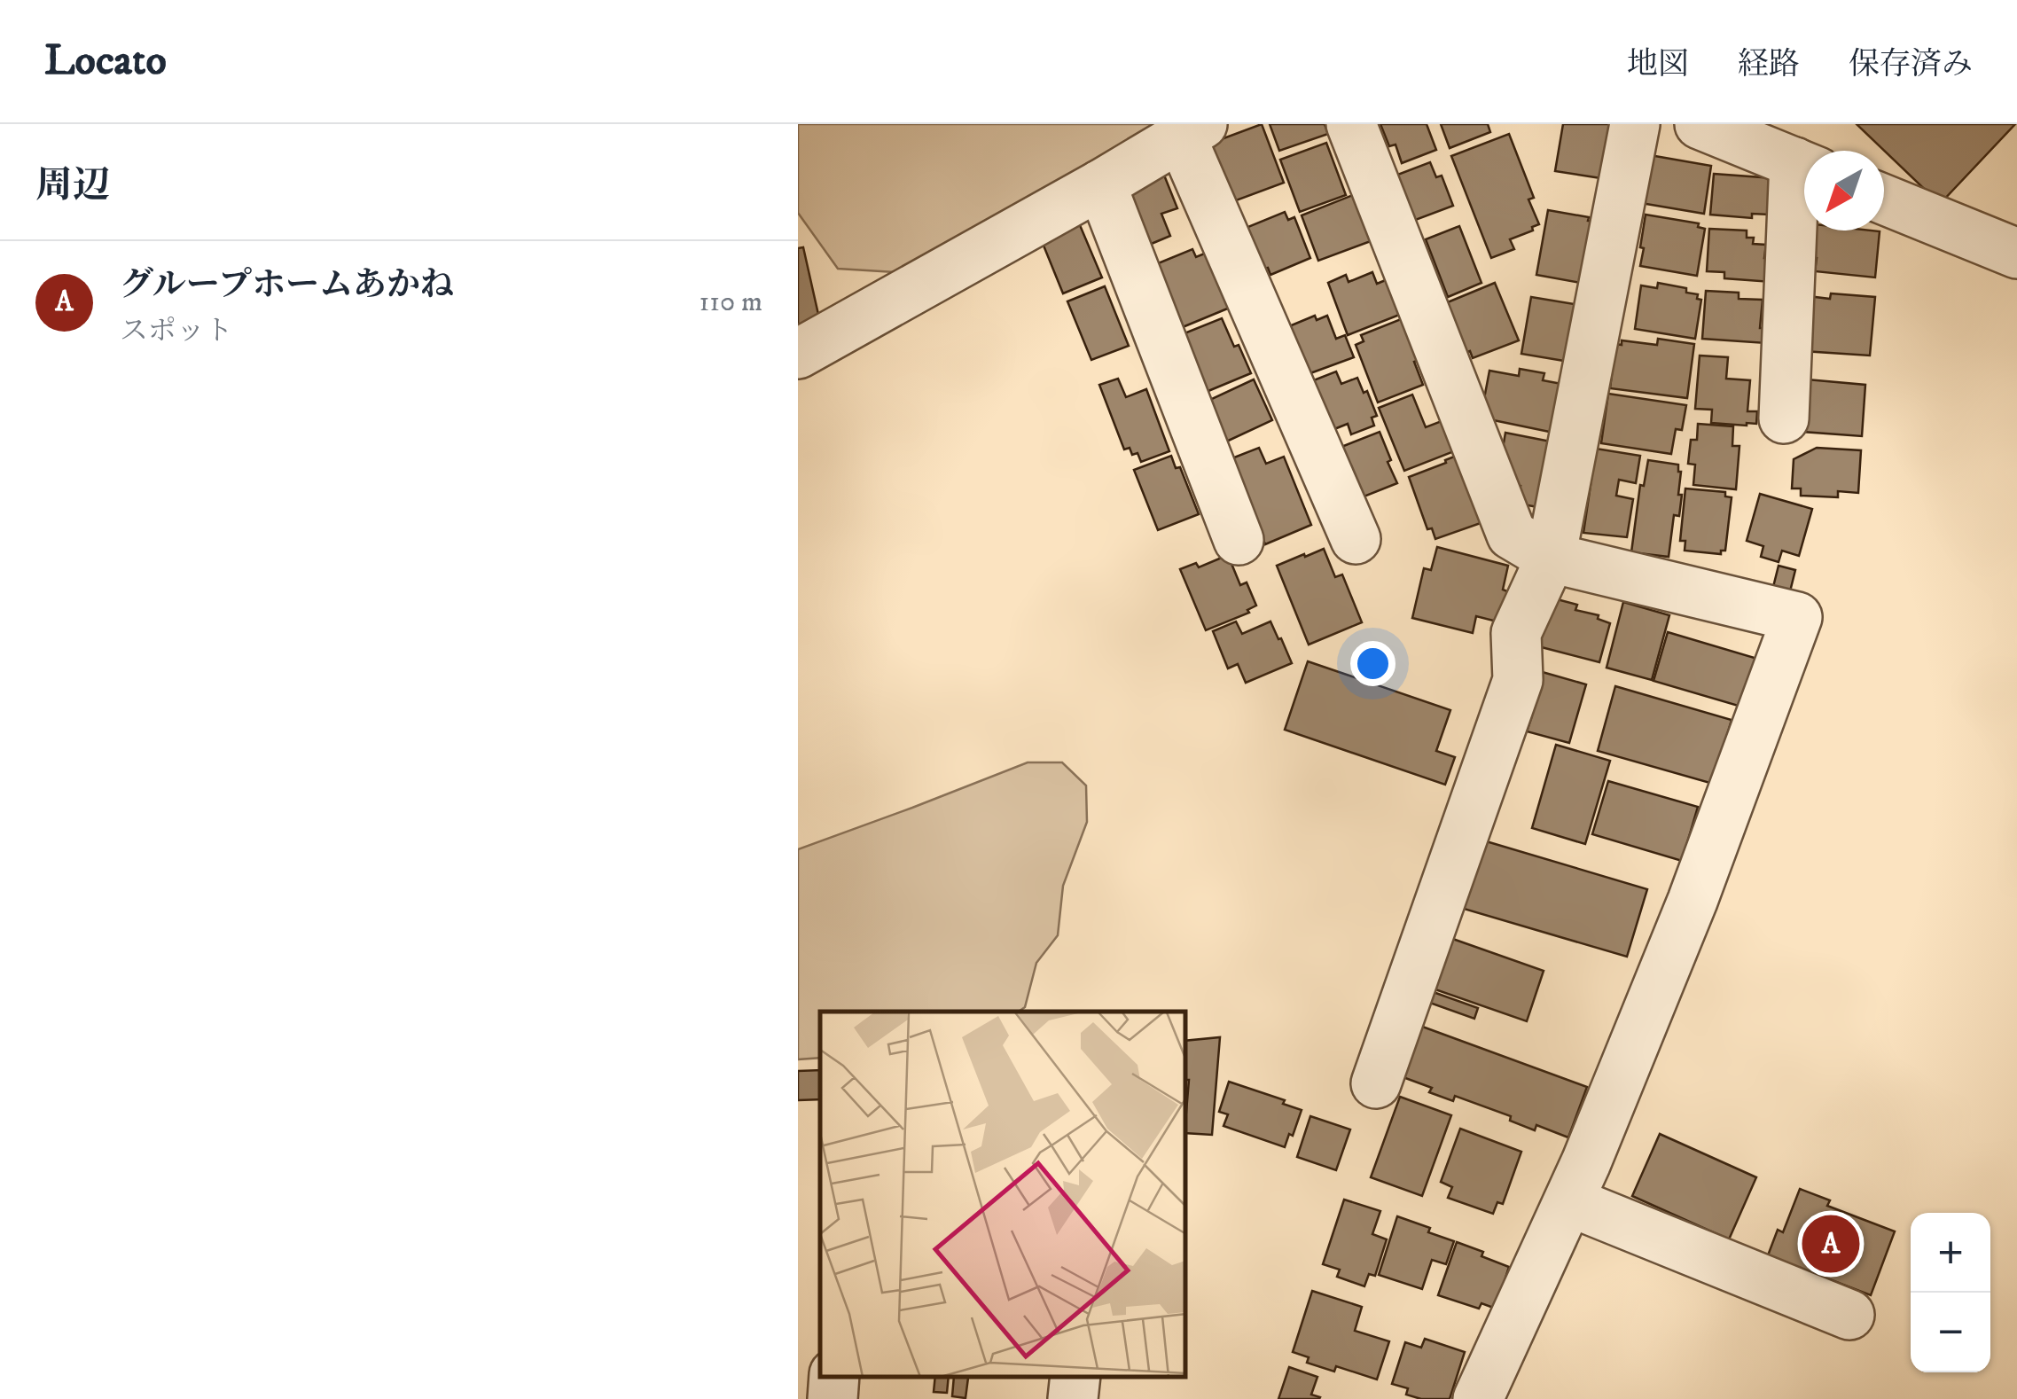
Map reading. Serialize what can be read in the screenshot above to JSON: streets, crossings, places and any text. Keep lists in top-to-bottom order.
{
  "north": "bottom left",
  "page": {
    "header": "Locato",
    "nav": ["地図", "経路", "保存済み"],
    "heading": "周辺",
    "list": [
      {
        "mark": "A",
        "name": "グループホームあかね",
        "note": "スポット",
        "value": "110 m"
      }
    ],
    "pins": "A",
    "map_buttons": ["+", "−"]
  }
}
